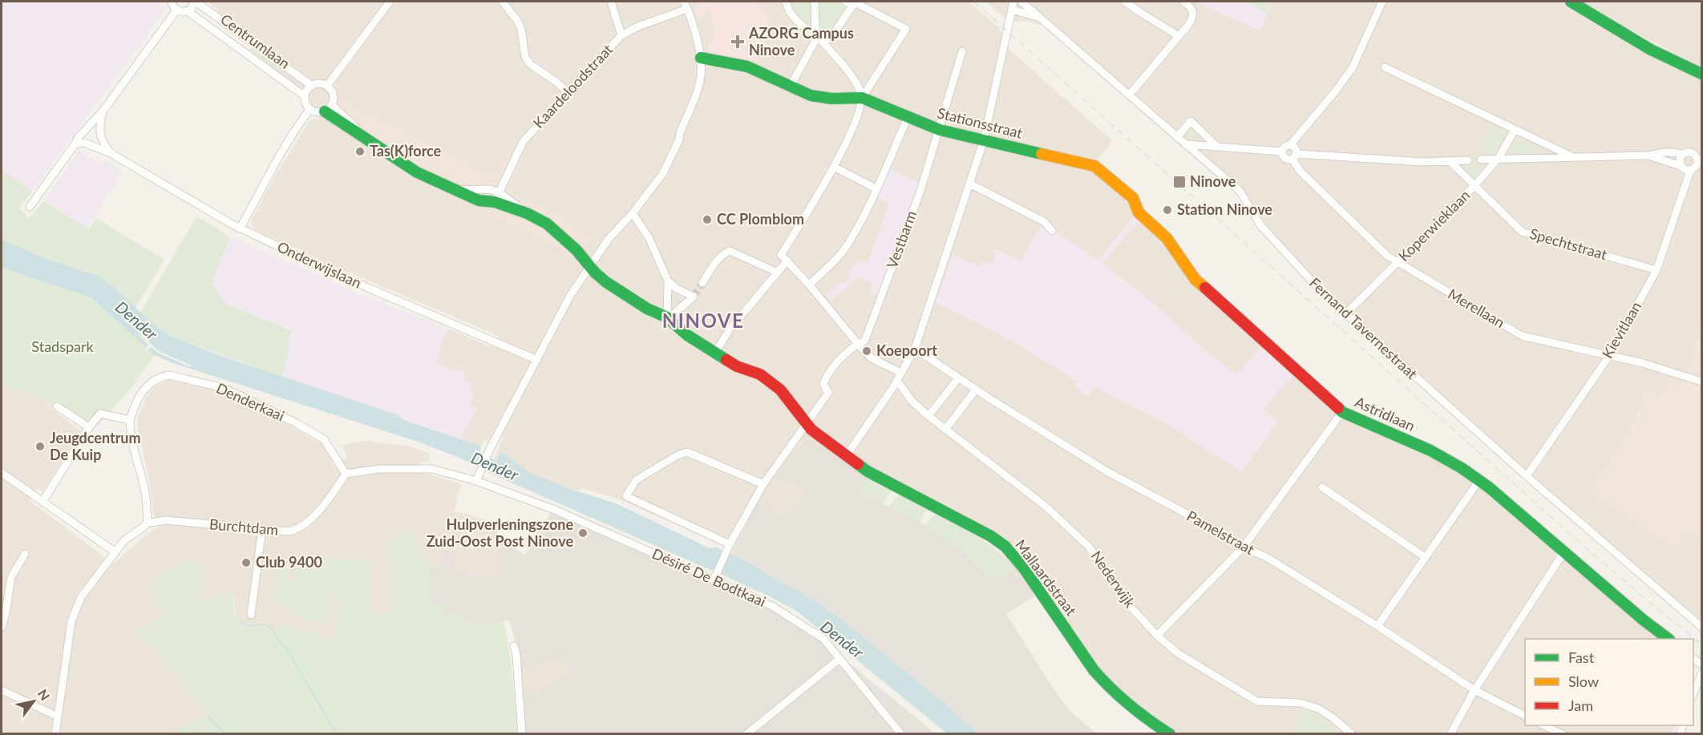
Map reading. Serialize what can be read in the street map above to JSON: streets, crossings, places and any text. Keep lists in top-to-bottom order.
{
  "streets": {
    "street": [
      "Centrumlaan",
      "Kaardeloodstraat",
      "Stationsstraat",
      "Koperwieklaan",
      "Vestbarm",
      "Spechtstraat",
      "Onderwijslaan",
      "Merellaan",
      "Fernand Tavernestraat",
      "Kievitlaan",
      "Denderkaai",
      "Astridlaan",
      "Burchtdam",
      "Pamelstraat",
      "Désiré De Bodtkaai",
      "Mallaardstraat",
      "Nederwijk"
    ]
  },
  "crossings": [
    ["Stationsstraat", "Vestbarm"],
    ["Stationsstraat", "Astridlaan"],
    ["Koperwieklaan", "Spechtstraat"],
    ["Koperwieklaan", "Merellaan"],
    ["Koperwieklaan", "Fernand Tavernestraat"],
    ["Vestbarm", "Mallaardstraat"],
    ["Spechtstraat", "Kievitlaan"],
    ["Merellaan", "Kievitlaan"],
    ["Fernand Tavernestraat", "Kievitlaan"],
    ["Denderkaai", "Burchtdam"],
    ["Denderkaai", "Désiré De Bodtkaai"],
    ["Burchtdam", "Désiré De Bodtkaai"]
  ],
  "districts": ["NINOVE"],
  "water": ["Dender"],
  "parks": ["Stadspark"],
  "places": {
    "health": ["AZORG Campus Ninove"],
    "other": [
      "Tas(K)force",
      "Station Ninove",
      "CC Plomblom",
      "Koepoort",
      "Jeugdcentrum De Kuip",
      "Hulpverleningszone Zuid-Oost Post Ninove",
      "Club 9400"
    ],
    "transit": ["Ninove"]
  },
  "legend": ["Fast", "Slow", "Jam"],
  "north": "top right"
}
